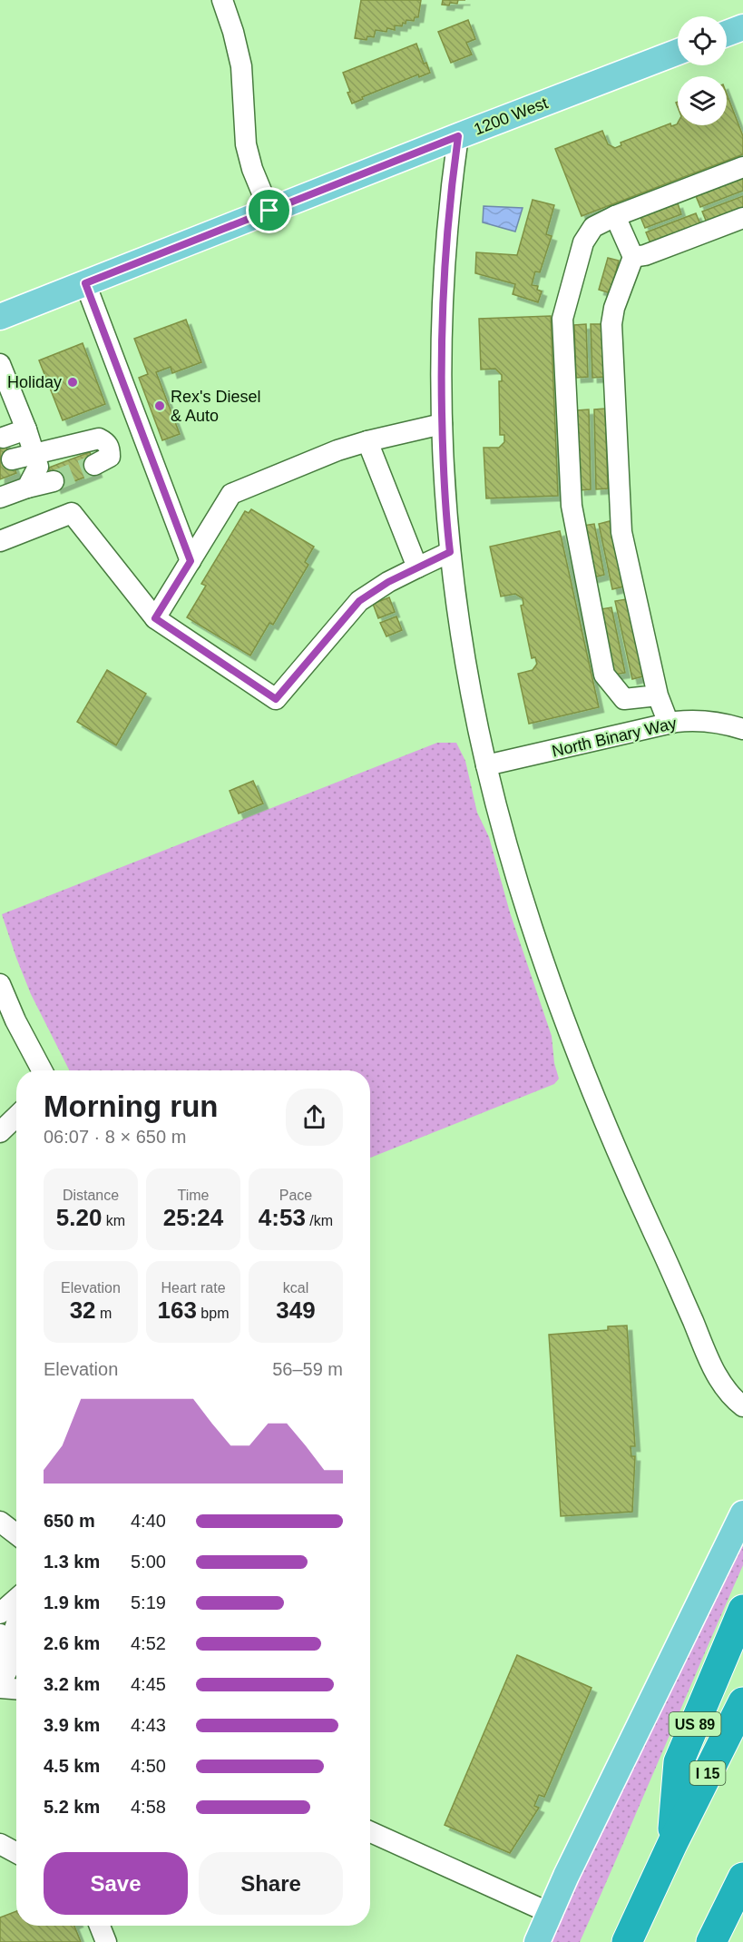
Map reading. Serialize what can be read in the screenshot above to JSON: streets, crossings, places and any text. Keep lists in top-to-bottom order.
{
  "streets": {
    "highway": ["US 89", "I 15"],
    "main road": ["1200 West"],
    "street": ["North Binary Way"]
  },
  "crossings": [
    ["US 89", "I 15"]
  ],
  "places": ["Holiday", "Rex's Diesel & Auto"],
  "page": {
    "heading": ["Morning run", "06:07 · 8 × 650 m"],
    "stats": [
      ["Distance", "5.20 km"],
      ["Time", "25:24"],
      ["Pace", "4:53 /km"],
      ["Elevation", "32 m"],
      ["Heart rate", "163 bpm"],
      ["kcal", "349"]
    ],
    "chart": ["Elevation", "56–59 m"],
    "list": [
      {
        "name": "650 m",
        "note": "4:40"
      },
      {
        "name": "1.3 km",
        "note": "5:00"
      },
      {
        "name": "1.9 km",
        "note": "5:19"
      },
      {
        "name": "2.6 km",
        "note": "4:52"
      },
      {
        "name": "3.2 km",
        "note": "4:45"
      },
      {
        "name": "3.9 km",
        "note": "4:43"
      },
      {
        "name": "4.5 km",
        "note": "4:50"
      },
      {
        "name": "5.2 km",
        "note": "4:58"
      }
    ],
    "buttons": ["Save", "Share"]
  }
}
